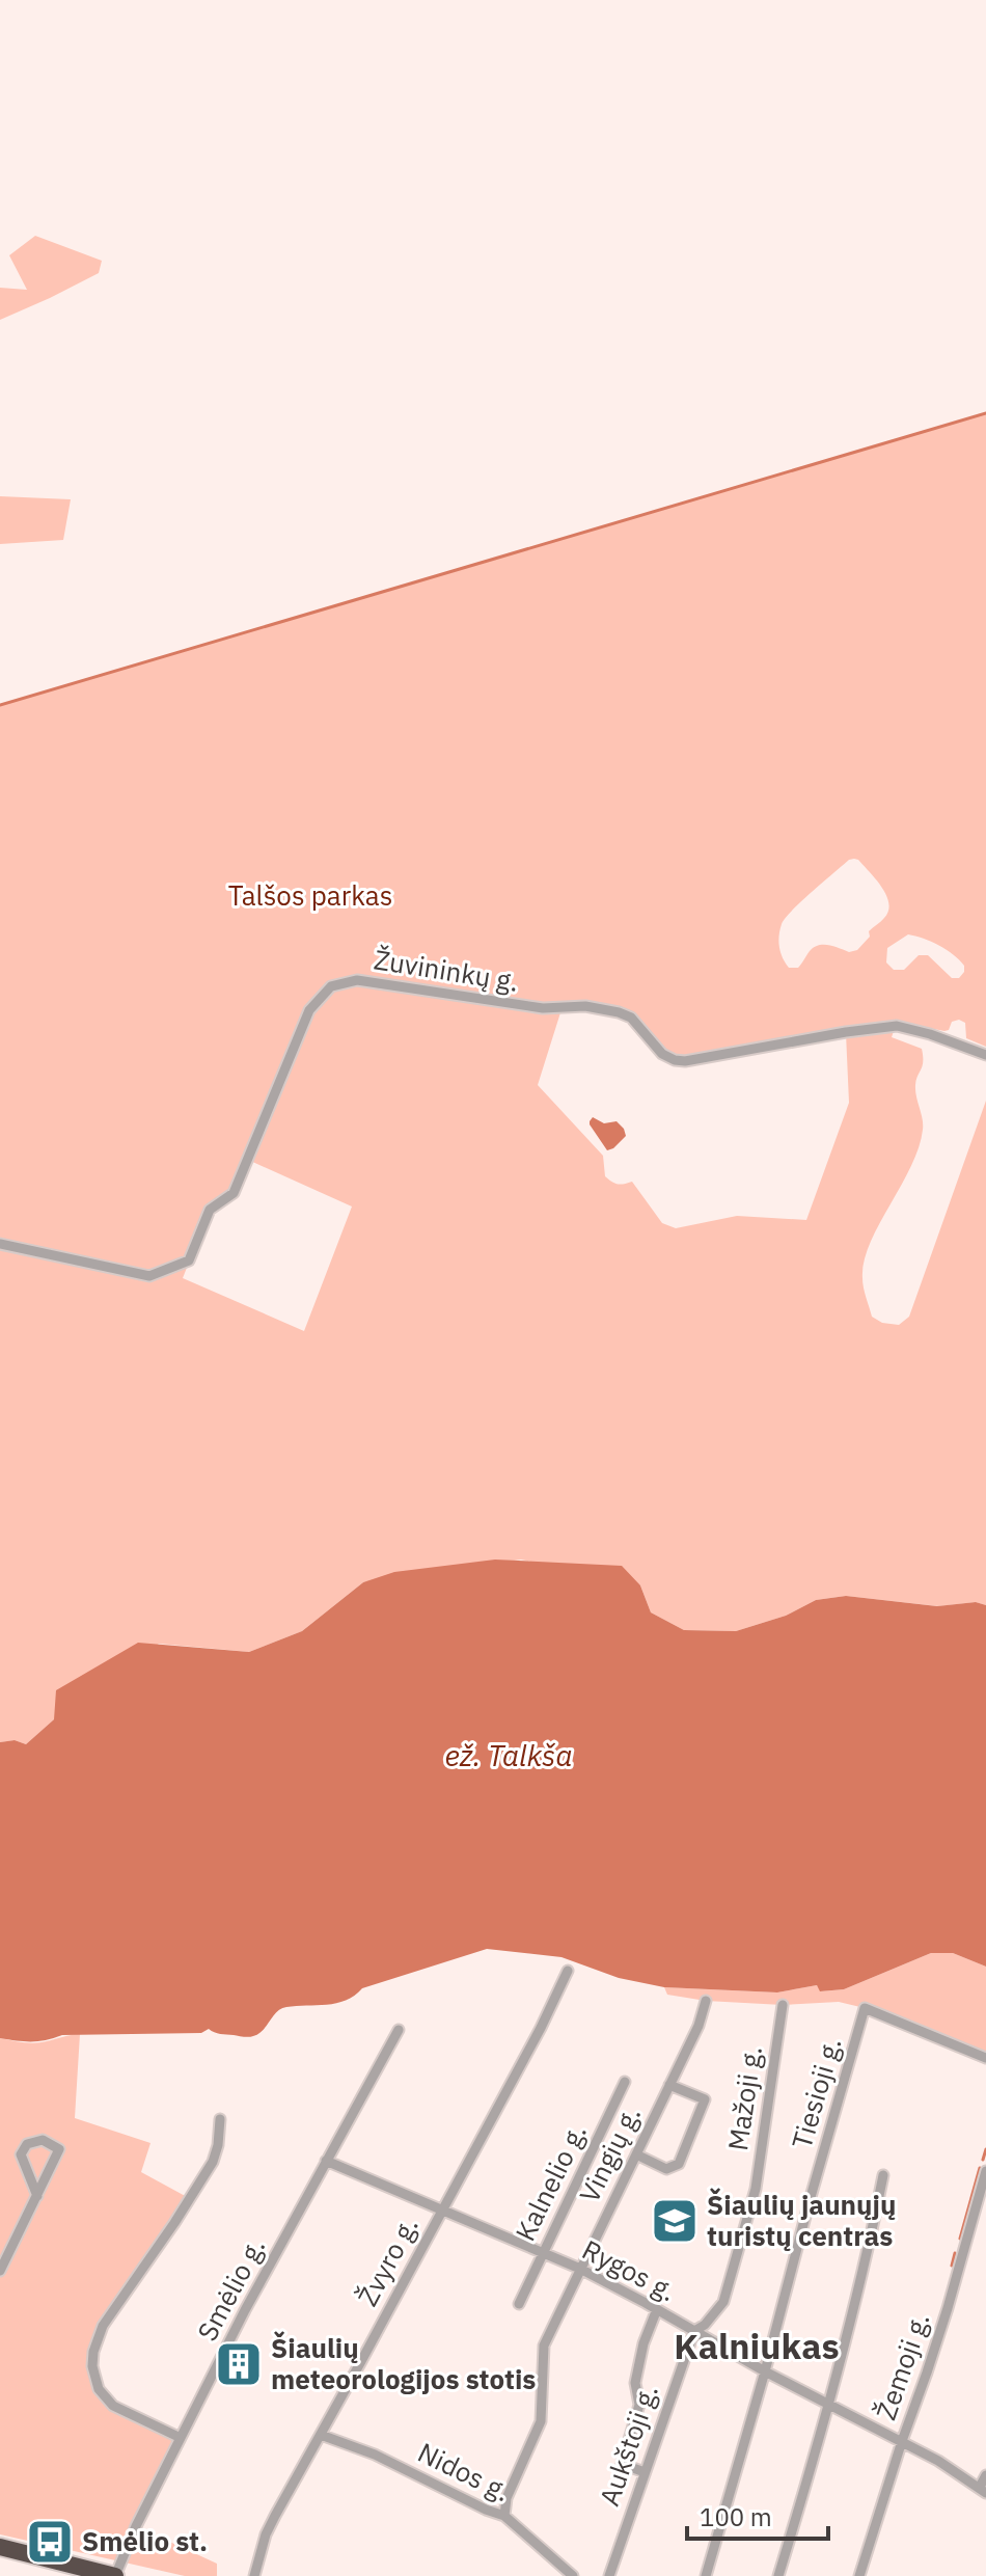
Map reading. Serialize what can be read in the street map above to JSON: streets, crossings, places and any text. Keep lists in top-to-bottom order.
{
  "streets": {
    "street": [
      "Žuvininkų g.",
      "Tiesioji g.",
      "Mažoji g.",
      "Vingių g.",
      "Kalnelio g.",
      "Žvyro g.",
      "Rygos g.",
      "Smėlio g.",
      "Žemoji g.",
      "Aukštoji g.",
      "Nidos g."
    ]
  },
  "crossings": [
    ["Tiesioji g.", "Rygos g."],
    ["Mažoji g.", "Rygos g."],
    ["Mažoji g.", "Aukštoji g."],
    ["Vingių g.", "Rygos g."],
    ["Vingių g.", "Nidos g."],
    ["Kalnelio g.", "Rygos g."],
    ["Žvyro g.", "Rygos g."],
    ["Žvyro g.", "Nidos g."],
    ["Rygos g.", "Smėlio g."],
    ["Rygos g.", "Žemoji g."],
    ["Rygos g.", "Aukštoji g."]
  ],
  "districts": ["Kalniukas"],
  "water": ["ež. Talkša"],
  "parks": ["Talšos parkas"],
  "places": {
    "school or university": ["Šiaulių jaunųjų turistų centras"],
    "building": ["Šiaulių meteorologijos stotis"],
    "bus stop": ["Smėlio st."]
  },
  "scale_bar": "100 m"
}
